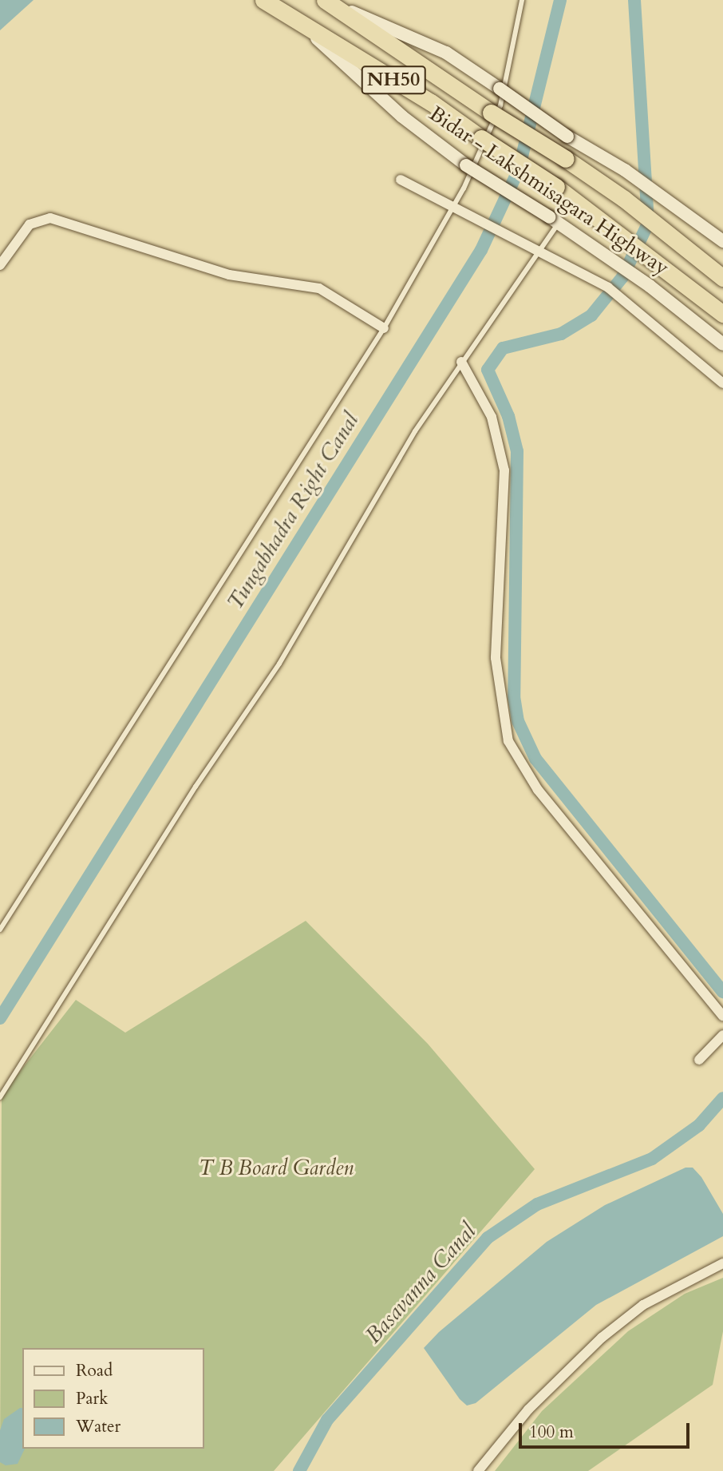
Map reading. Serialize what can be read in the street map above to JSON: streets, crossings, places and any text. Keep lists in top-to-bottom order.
{
  "streets": {
    "highway": ["NH50", "Bidar - Lakshmisagara Highway"]
  },
  "water": ["Tungabhadra Right Canal", "Basavanna Canal"],
  "parks": ["T B Board Garden"],
  "legend": ["Road", "Park", "Water"],
  "scale_bar": "100 m"
}
